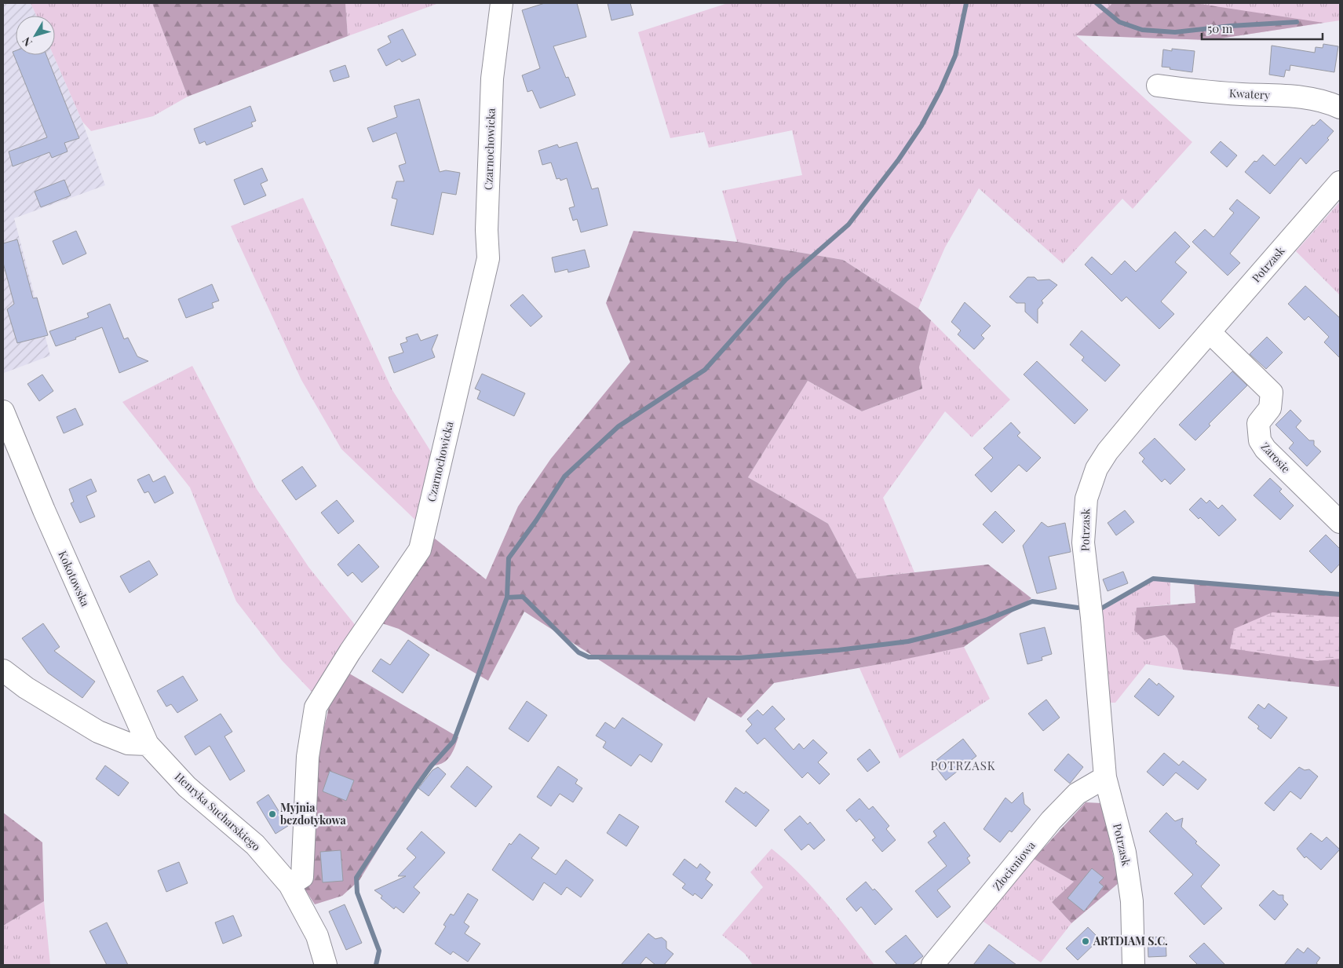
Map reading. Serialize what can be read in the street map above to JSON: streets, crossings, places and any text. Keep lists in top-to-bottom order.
{
  "streets": {
    "street": [
      "Kwatery",
      "Czarnochowicka",
      "Potrzask",
      "Zarosie",
      "Kokotowska",
      "Henryka Sucharskiego",
      "Złocieniowa"
    ]
  },
  "crossings": [
    ["Czarnochowicka", "Henryka Sucharskiego"],
    ["Potrzask", "Zarosie"],
    ["Potrzask", "Złocieniowa"],
    ["Kokotowska", "Henryka Sucharskiego"]
  ],
  "districts": ["POTRZASK"],
  "places": ["Myjnia bezdotykowa", "ARTDIAM S.C."],
  "scale_bar": "50 m",
  "north": "bottom left"
}
